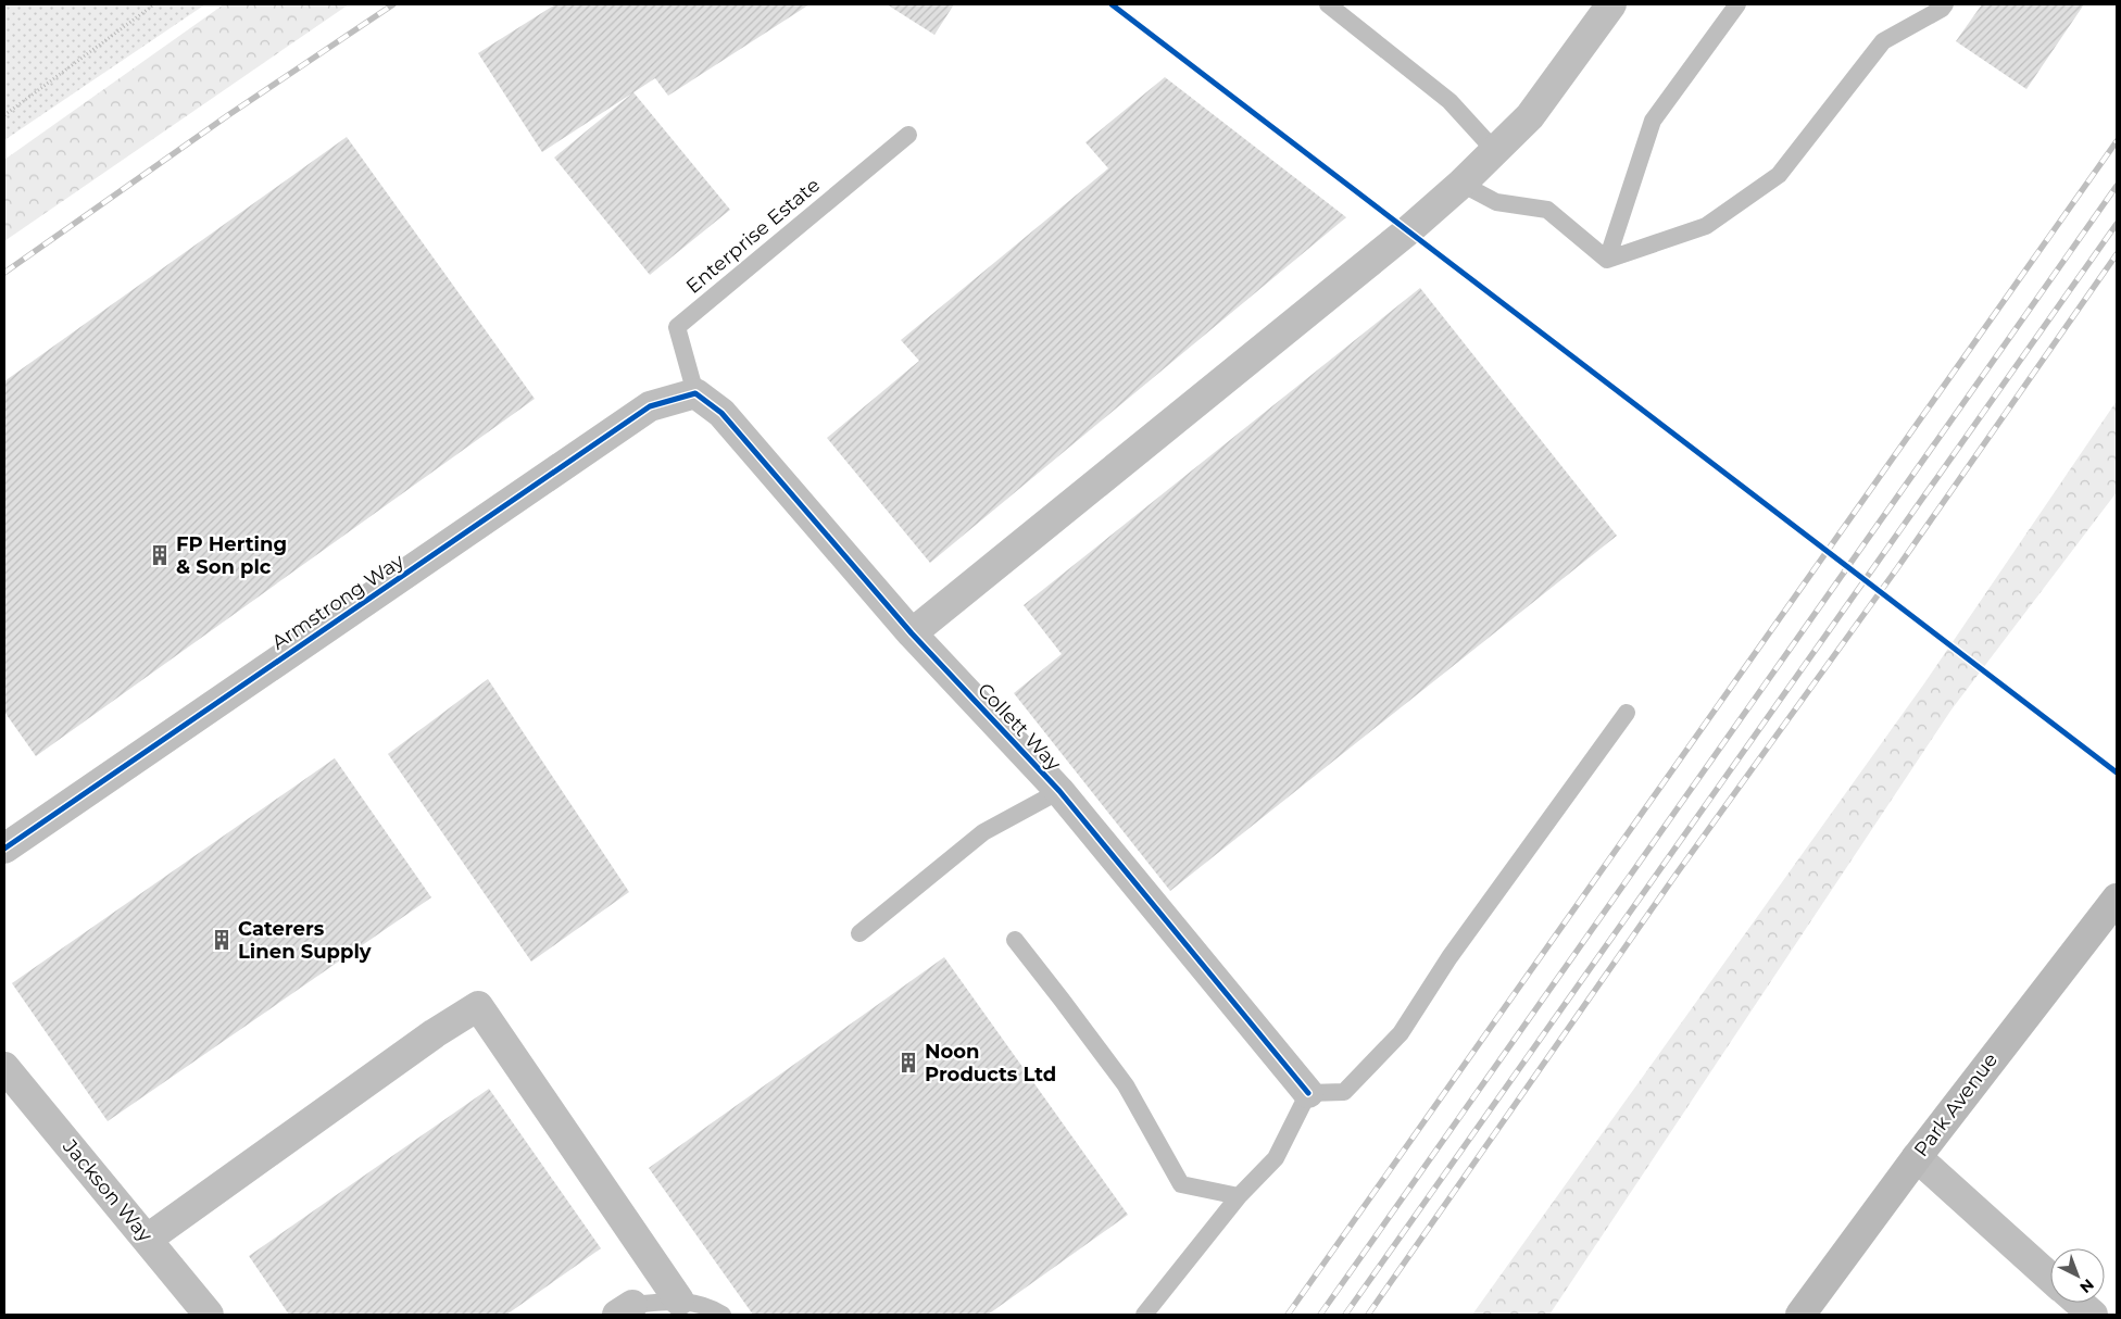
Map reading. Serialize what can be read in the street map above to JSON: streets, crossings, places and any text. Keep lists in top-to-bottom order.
{
  "streets": {
    "street": [
      "Armstrong Way",
      "Collett Way",
      "Park Avenue",
      "Jackson Way"
    ],
    "lane": ["Enterprise Estate"]
  },
  "crossings": [
    ["Enterprise Estate", "Armstrong Way"],
    ["Enterprise Estate", "Collett Way"],
    ["Armstrong Way", "Collett Way"]
  ],
  "places": {
    "building": ["FP Herting & Son plc", "Caterers Linen Supply", "Noon Products Ltd"]
  },
  "north": "bottom right"
}
